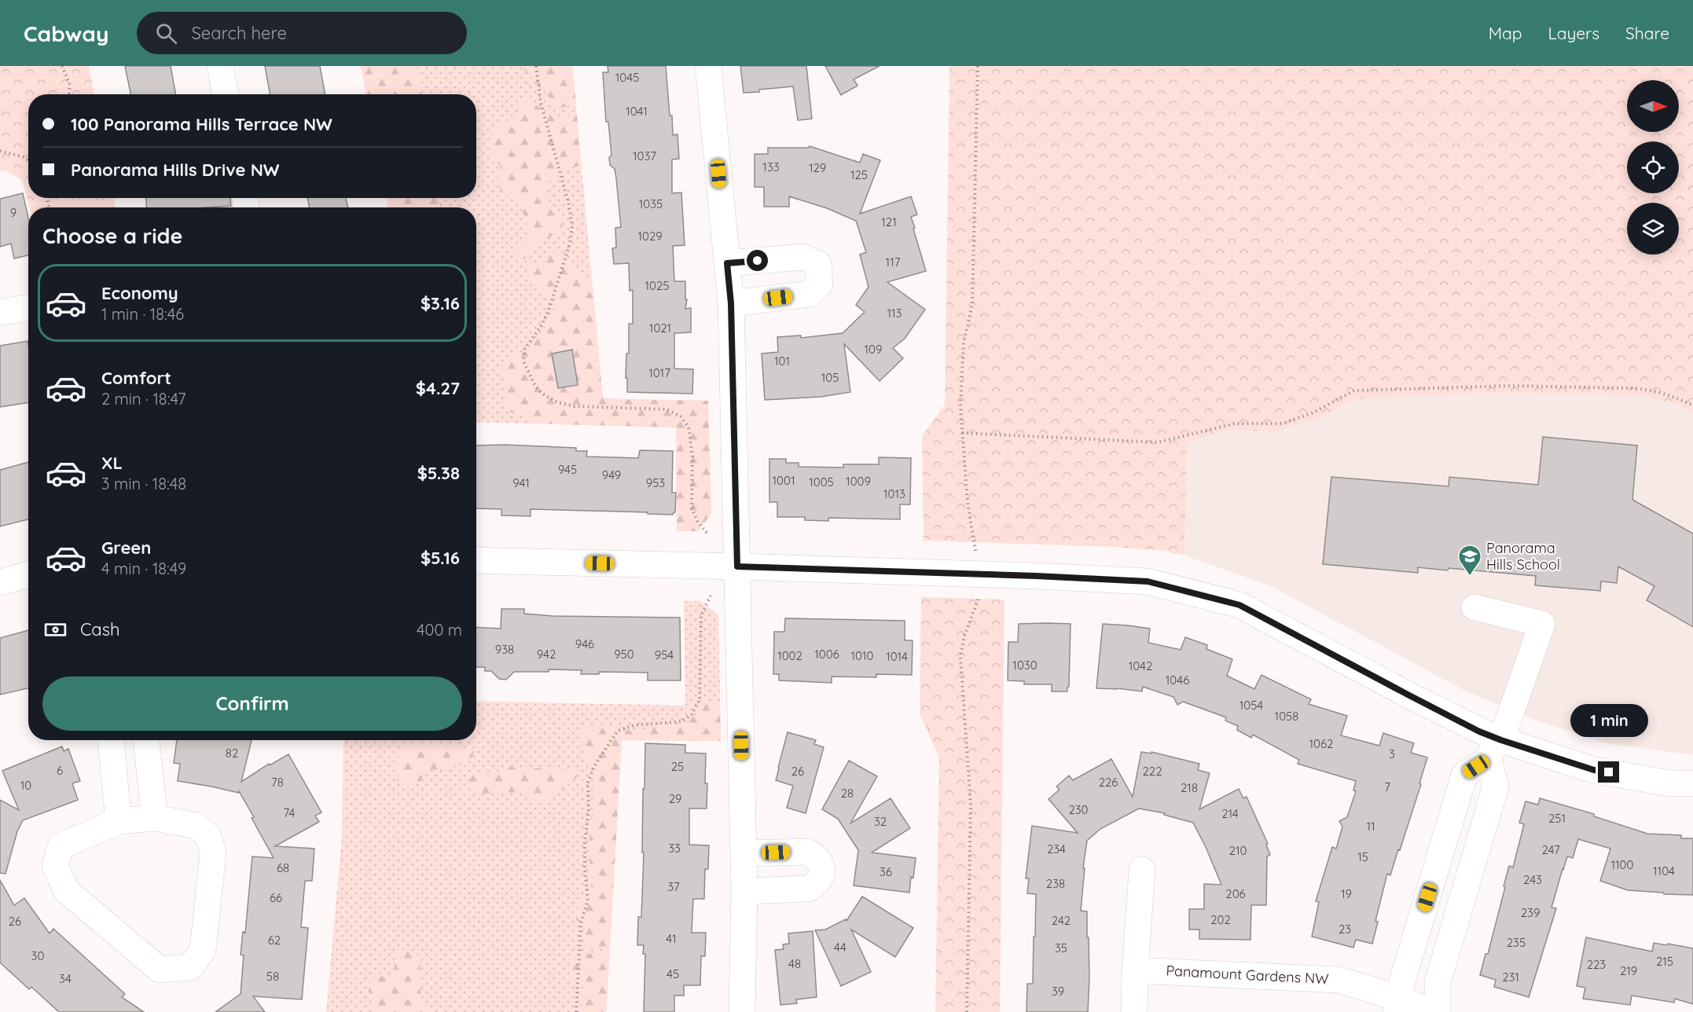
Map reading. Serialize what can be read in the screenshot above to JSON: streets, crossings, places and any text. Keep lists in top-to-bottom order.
{
  "streets": {
    "street": ["Panamount Gardens NW"]
  },
  "places": {
    "school or university": ["Panorama Hills School"]
  },
  "house_numbers": [
    "1045",
    "1041",
    "1037",
    "133",
    "129",
    "125",
    "1035",
    "9",
    "121",
    "1029",
    "117",
    "1025",
    "113",
    "1021",
    "109",
    "101",
    "1017",
    "105",
    "945",
    "949",
    "1001",
    "1009",
    "1005",
    "941",
    "953",
    "1013",
    "946",
    "938",
    "942",
    "950",
    "1006",
    "954",
    "1002",
    "1010",
    "1014",
    "1030",
    "1042",
    "1046",
    "1054",
    "1058",
    "1062",
    "82",
    "3",
    "25",
    "6",
    "26",
    "222",
    "78",
    "226",
    "10",
    "7",
    "218",
    "28",
    "29",
    "230",
    "74",
    "214",
    "251",
    "32",
    "11",
    "33",
    "234",
    "247",
    "210",
    "15",
    "1100",
    "68",
    "1104",
    "36",
    "243",
    "238",
    "37",
    "206",
    "19",
    "66",
    "239",
    "202",
    "242",
    "26",
    "23",
    "41",
    "62",
    "235",
    "44",
    "35",
    "30",
    "215",
    "48",
    "223",
    "219",
    "45",
    "58",
    "231",
    "34",
    "39"
  ],
  "north": "right",
  "page": {
    "header": "Cabway",
    "search": "Search here",
    "nav": ["Map", "Layers", "Share"],
    "banner": ["100 Panorama Hills Terrace NW", "Panorama Hills Drive NW"],
    "heading": "Choose a ride",
    "list": [
      {
        "name": "Economy",
        "note": "1 min · 18:46",
        "value": "$3.16"
      },
      {
        "name": "Comfort",
        "note": "2 min · 18:47",
        "value": "$4.27"
      },
      {
        "name": "XL",
        "note": "3 min · 18:48",
        "value": "$5.38"
      },
      {
        "name": "Green",
        "note": "4 min · 18:49",
        "value": "$5.16"
      }
    ],
    "pay": ["Cash", "400 m"],
    "buttons": "Confirm",
    "bubble": "1 min"
  }
}
